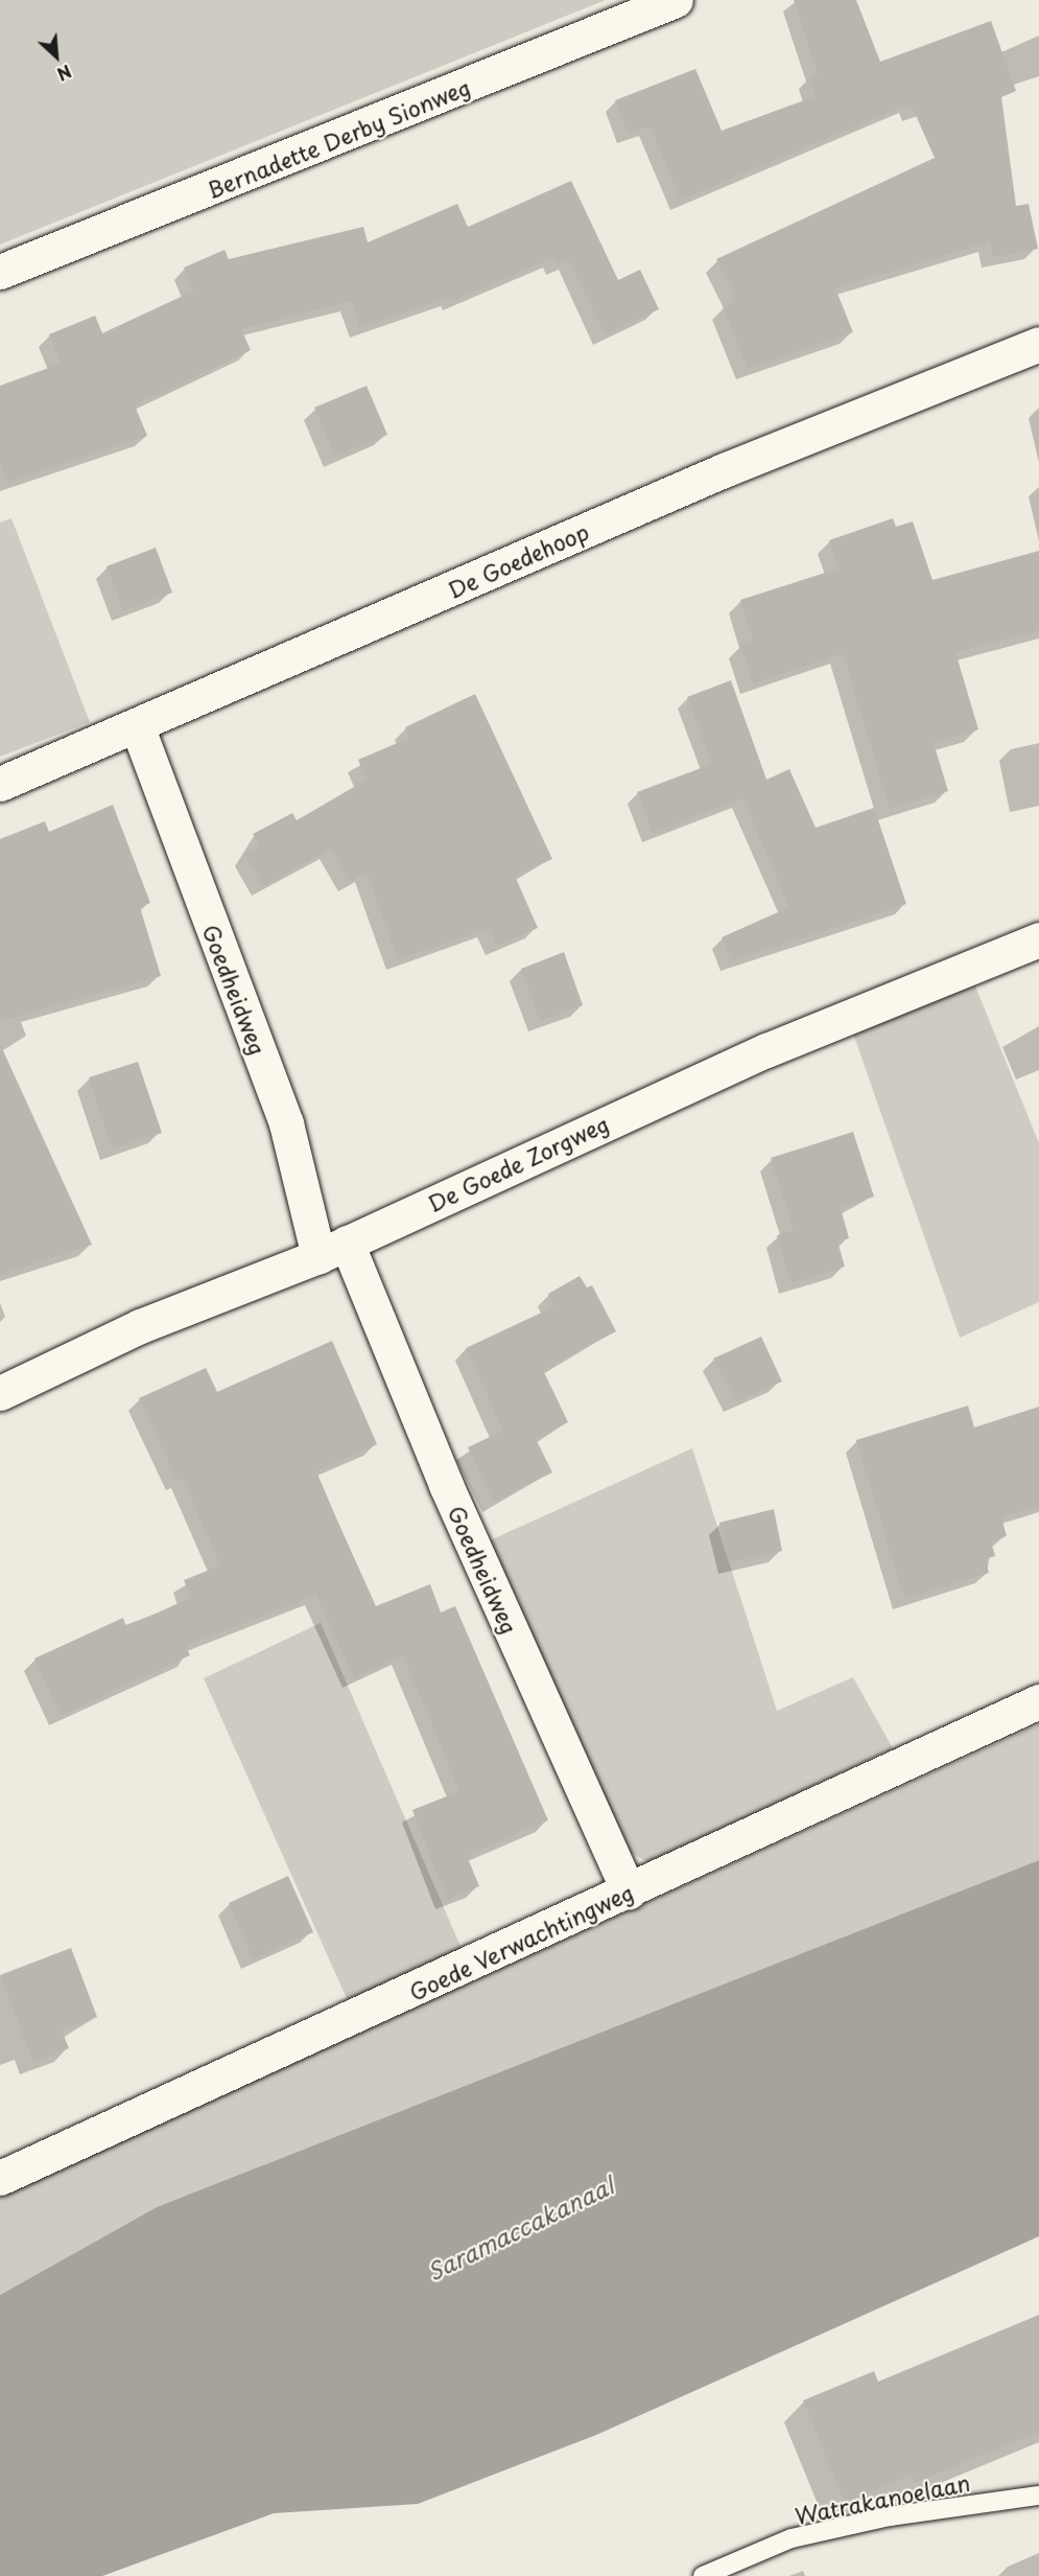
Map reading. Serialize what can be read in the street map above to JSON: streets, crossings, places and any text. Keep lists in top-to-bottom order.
{
  "streets": {
    "street": [
      "Bernadette Derby Sionweg",
      "De Goedehoop",
      "Goedheidweg",
      "De Goede Zorgweg",
      "Goede Verwachtingweg"
    ],
    "lane": ["Watrakanoelaan"]
  },
  "crossings": [
    ["De Goedehoop", "Goedheidweg"],
    ["Goedheidweg", "De Goede Zorgweg"],
    ["Goedheidweg", "Goede Verwachtingweg"]
  ],
  "water": ["Saramaccakanaal"],
  "north": "bottom right"
}
